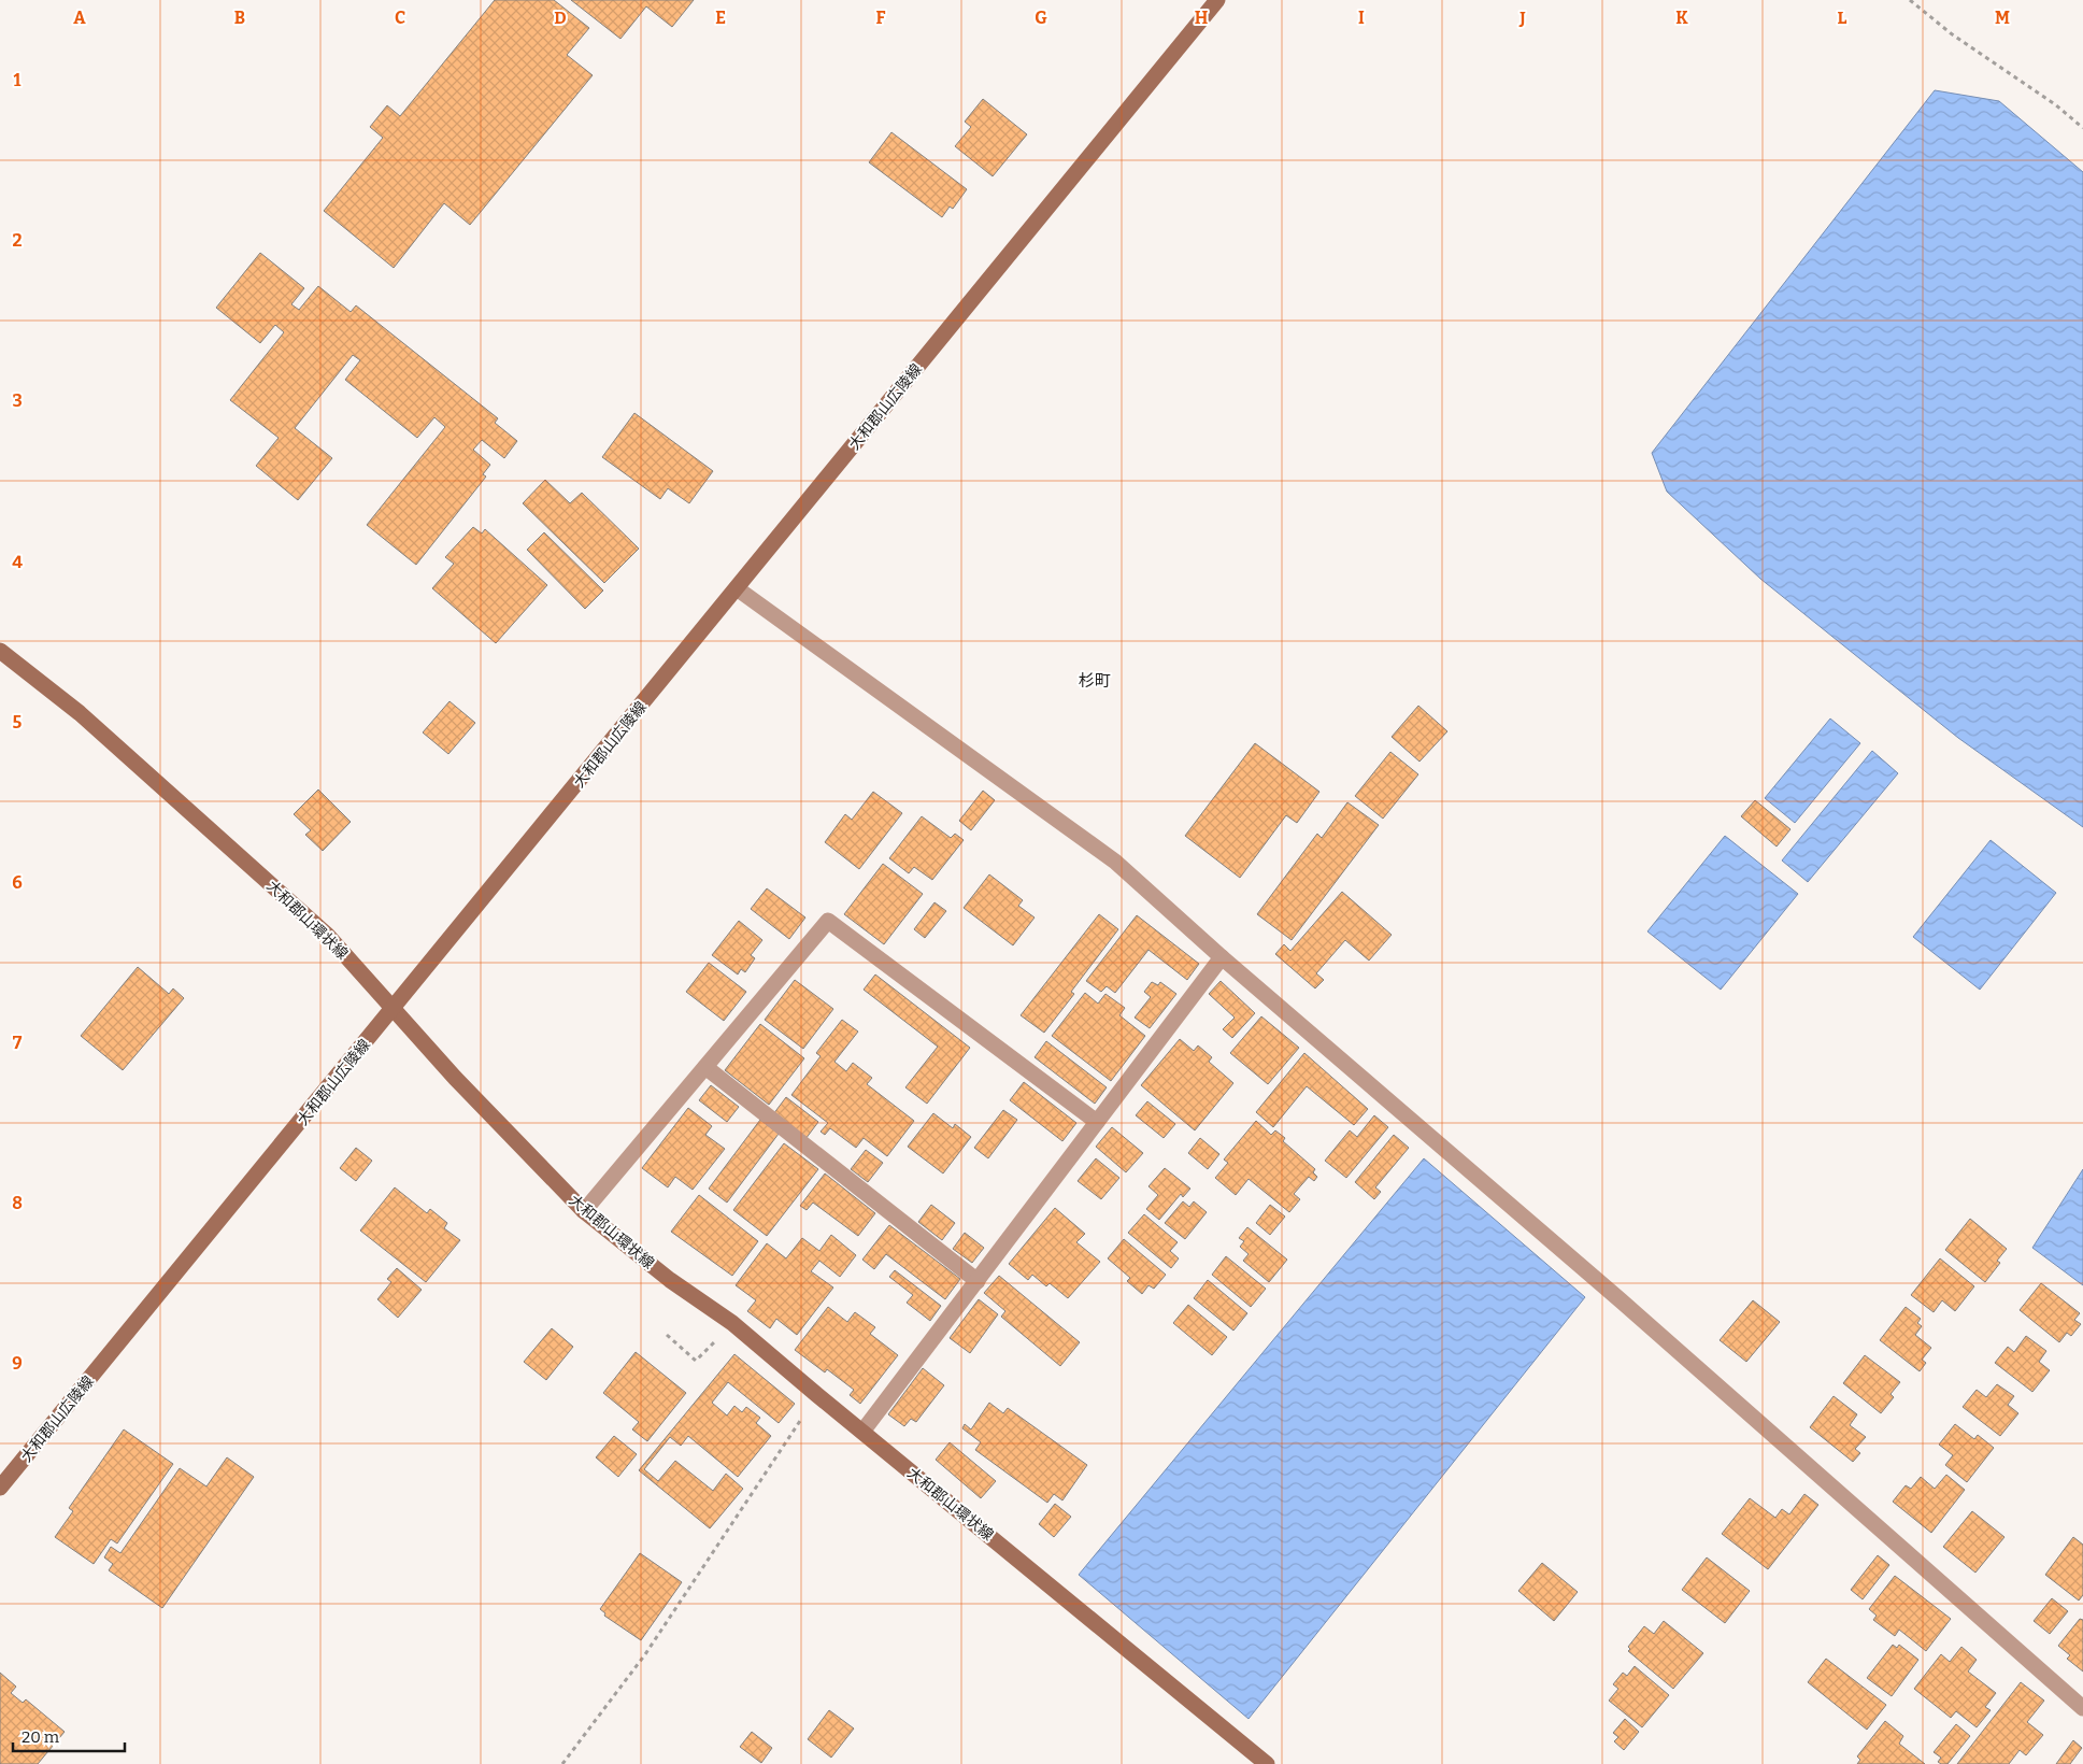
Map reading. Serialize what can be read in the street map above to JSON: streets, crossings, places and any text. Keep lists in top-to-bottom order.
{
  "streets": {
    "main road": ["大和郡山広陵線", "大和郡山環状線"]
  },
  "crossings": [
    ["大和郡山広陵線", "大和郡山環状線"]
  ],
  "districts": ["杉町"],
  "scale_bar": "20 m",
  "grid": {
    "columns": [
      "A",
      "B",
      "C",
      "D",
      "E",
      "F",
      "G",
      "H",
      "I",
      "J",
      "K",
      "L",
      "M"
    ],
    "rows": [
      "1",
      "2",
      "3",
      "4",
      "5",
      "6",
      "7",
      "8",
      "9"
    ]
  }
}
